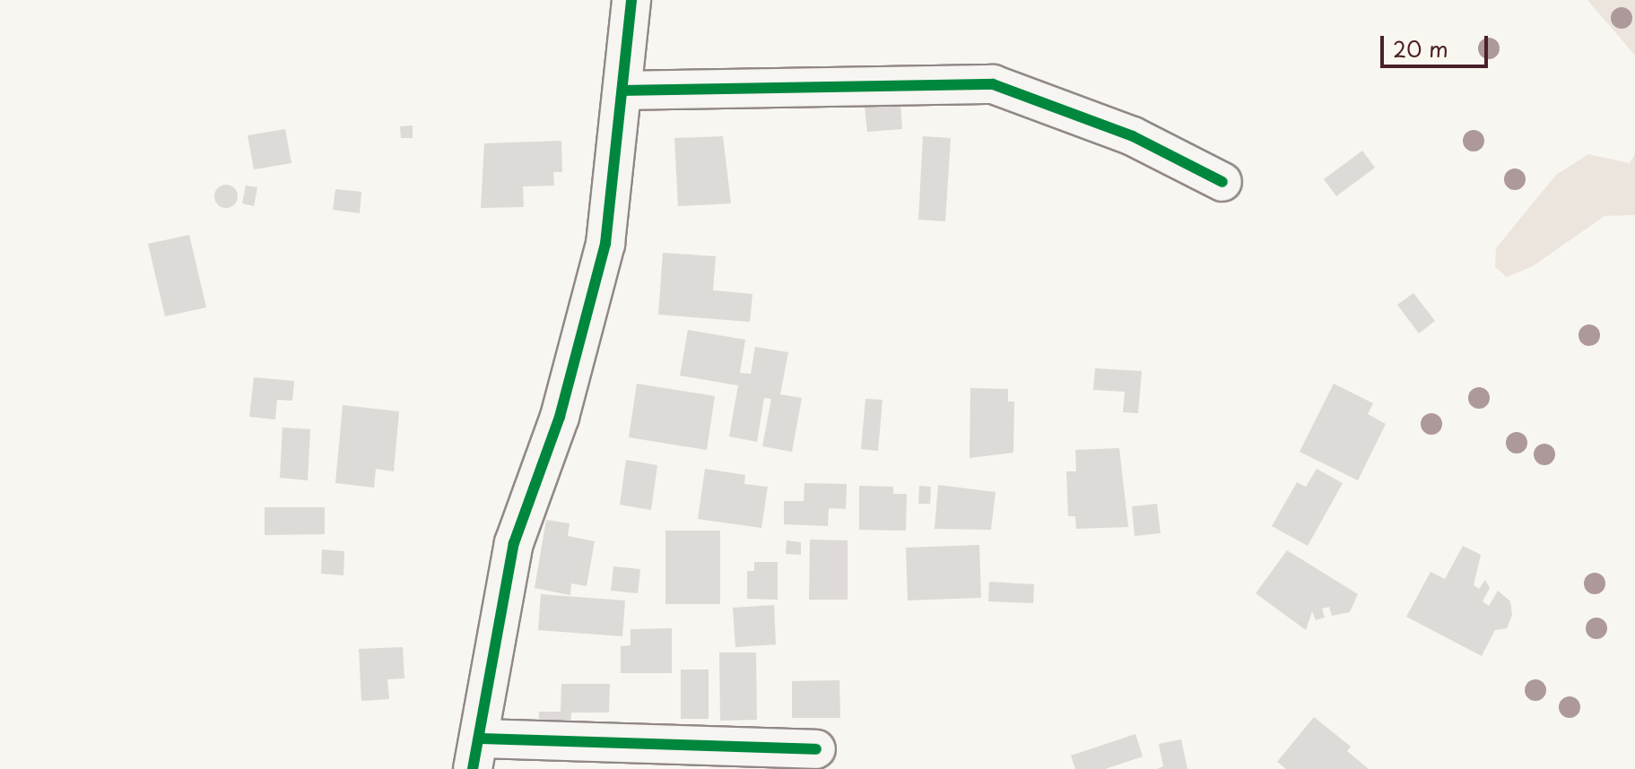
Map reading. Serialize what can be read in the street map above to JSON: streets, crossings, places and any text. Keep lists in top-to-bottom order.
{
  "scale_bar": "20 m"
}
